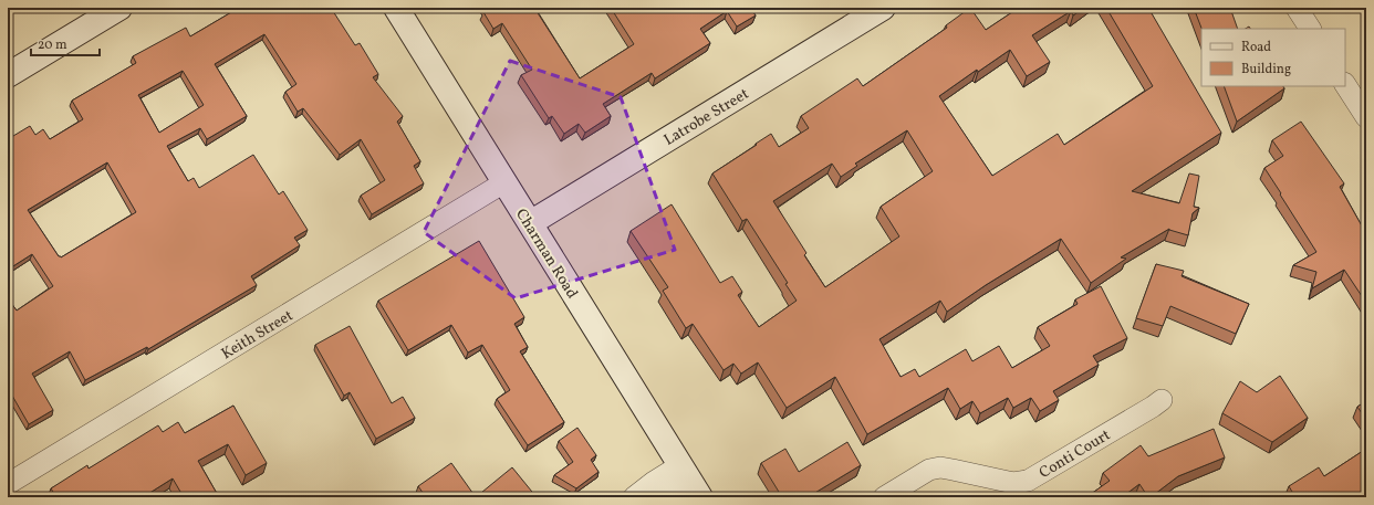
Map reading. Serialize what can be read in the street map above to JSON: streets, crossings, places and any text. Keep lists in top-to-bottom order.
{
  "streets": {
    "main road": ["Latrobe Street", "Charman Road"],
    "street": ["Keith Street", "Conti Court"]
  },
  "crossings": [
    ["Latrobe Street", "Charman Road"],
    ["Charman Road", "Keith Street"]
  ],
  "legend": ["Road", "Building"],
  "scale_bar": "20 m"
}
